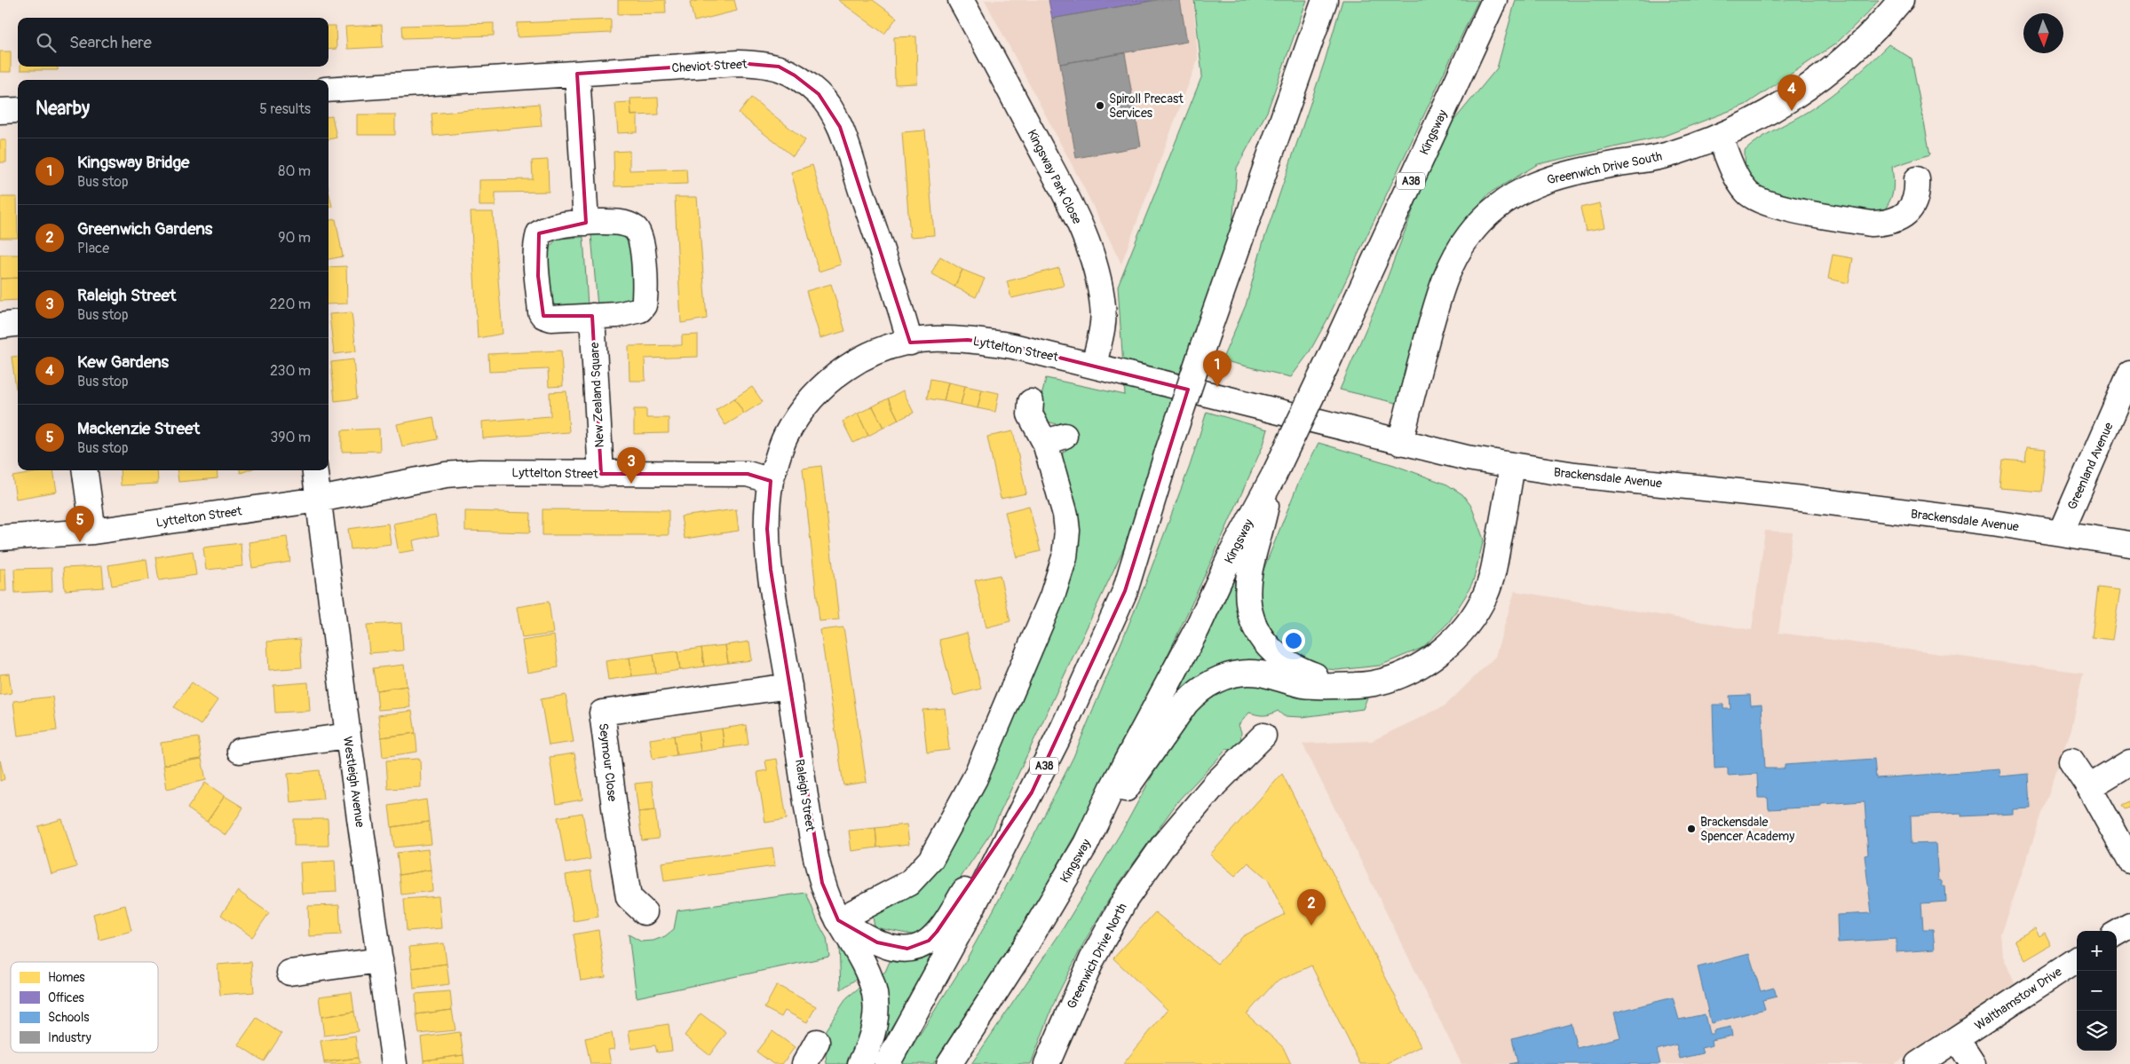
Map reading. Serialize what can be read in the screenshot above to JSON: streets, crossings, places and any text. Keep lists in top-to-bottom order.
{
  "streets": {
    "main road": [
      "Cheviot Street",
      "Kingsway",
      "Greenwich Drive South",
      "Kingsway Park Close",
      "A38",
      "Lyttelton Street",
      "New Zealand Square",
      "Greenland Avenue",
      "Brackensdale Avenue",
      "Seymour Close",
      "Westleigh Avenue",
      "Raleigh Street",
      "Greenwich Drive North",
      "Walthamstow Drive"
    ]
  },
  "crossings": [
    ["Cheviot Street", "Lyttelton Street"],
    ["Greenwich Drive South", "Brackensdale Avenue"],
    ["Kingsway Park Close", "Lyttelton Street"],
    ["Kingsway Park Close", "Brackensdale Avenue"],
    ["Lyttelton Street", "New Zealand Square"],
    ["Lyttelton Street", "Brackensdale Avenue"],
    ["Lyttelton Street", "Westleigh Avenue"],
    ["Lyttelton Street", "Raleigh Street"],
    ["Greenland Avenue", "Brackensdale Avenue"],
    ["Seymour Close", "Raleigh Street"]
  ],
  "places": ["Spiroll Precast Services", "Brackensdale Spencer Academy"],
  "legend": [
    "Homes",
    "Offices",
    "Schools",
    "Industry"
  ],
  "north": "bottom",
  "page": {
    "search": "Search here",
    "pins": [
      "4",
      "1",
      "3",
      "5",
      "2"
    ],
    "heading": ["Nearby", "5 results"],
    "list": [
      {
        "mark": "1",
        "name": "Kingsway Bridge",
        "note": "Bus stop",
        "value": "80 m"
      },
      {
        "mark": "2",
        "name": "Greenwich Gardens",
        "note": "Place",
        "value": "90 m"
      },
      {
        "mark": "3",
        "name": "Raleigh Street",
        "note": "Bus stop",
        "value": "220 m"
      },
      {
        "mark": "4",
        "name": "Kew Gardens",
        "note": "Bus stop",
        "value": "230 m"
      },
      {
        "mark": "5",
        "name": "Mackenzie Street",
        "note": "Bus stop",
        "value": "390 m"
      }
    ],
    "map_buttons": ["+", "−"]
  }
}
